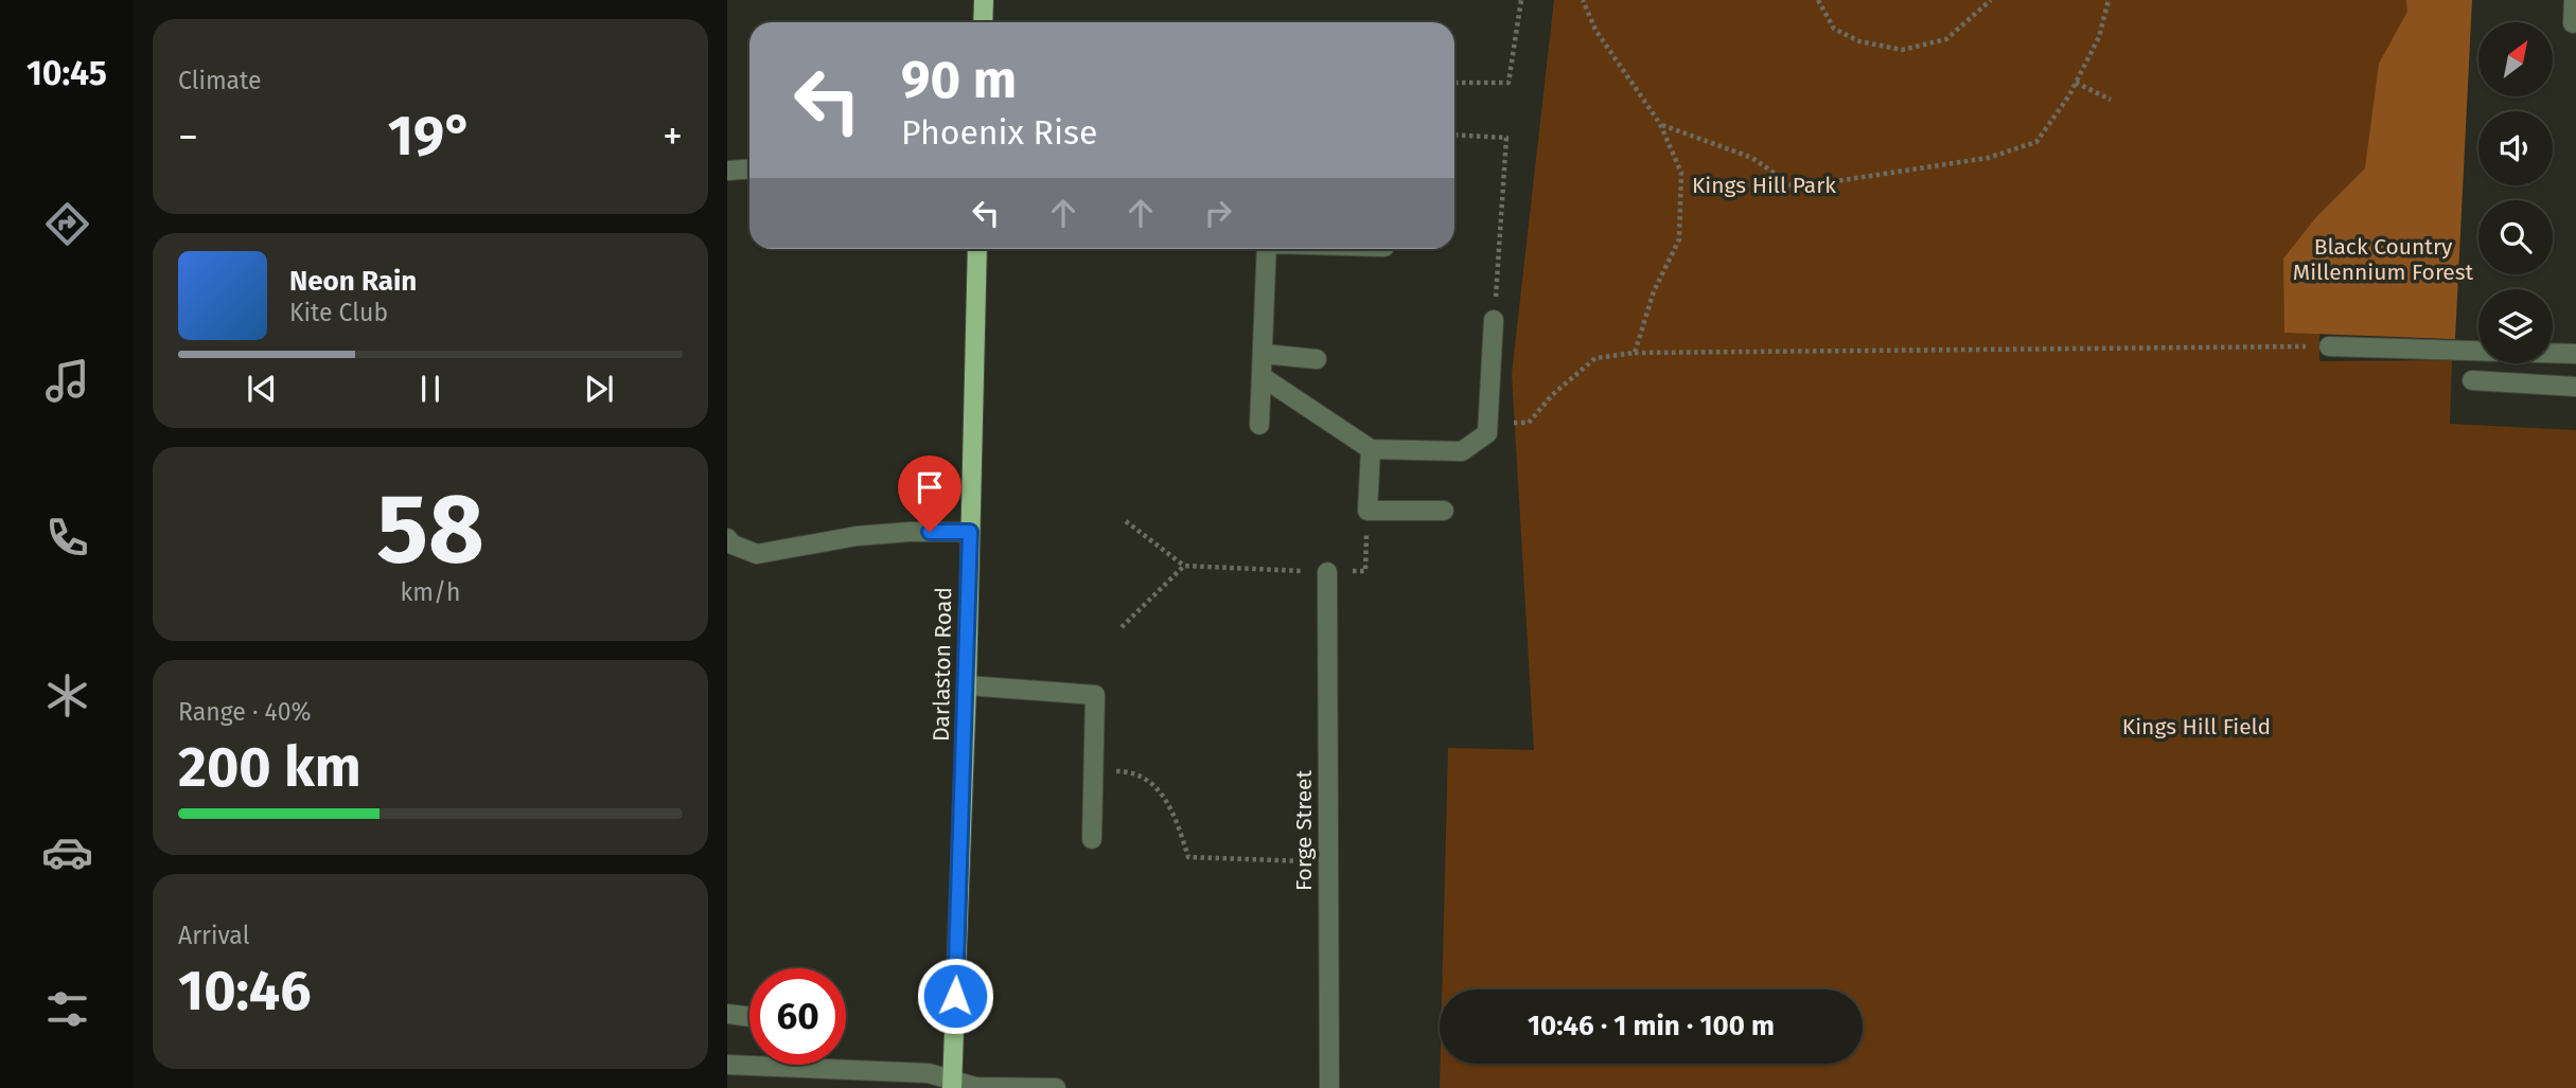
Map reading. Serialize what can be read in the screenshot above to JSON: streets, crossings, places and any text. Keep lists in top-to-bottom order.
{
  "streets": {
    "main road": ["Darlaston Road"],
    "street": ["Forge Street"]
  },
  "parks": ["Kings Hill Park", "Black Country Millennium Forest", "Kings Hill Field"],
  "north": "top right",
  "page": {
    "tabs": "10:45",
    "tile": [
      "Climate",
      ["58", "km/h"],
      ["Range · 40%", "200 km"],
      ["Arrival", "10:46"]
    ],
    "turn": ["90 m", "Phoenix Rise"],
    "heat": ["−", "19°", "+"],
    "song": ["Neon Rain", "Kite Club"],
    "limit": "60",
    "trip": "10:46 · 1 min · 100 m"
  }
}
